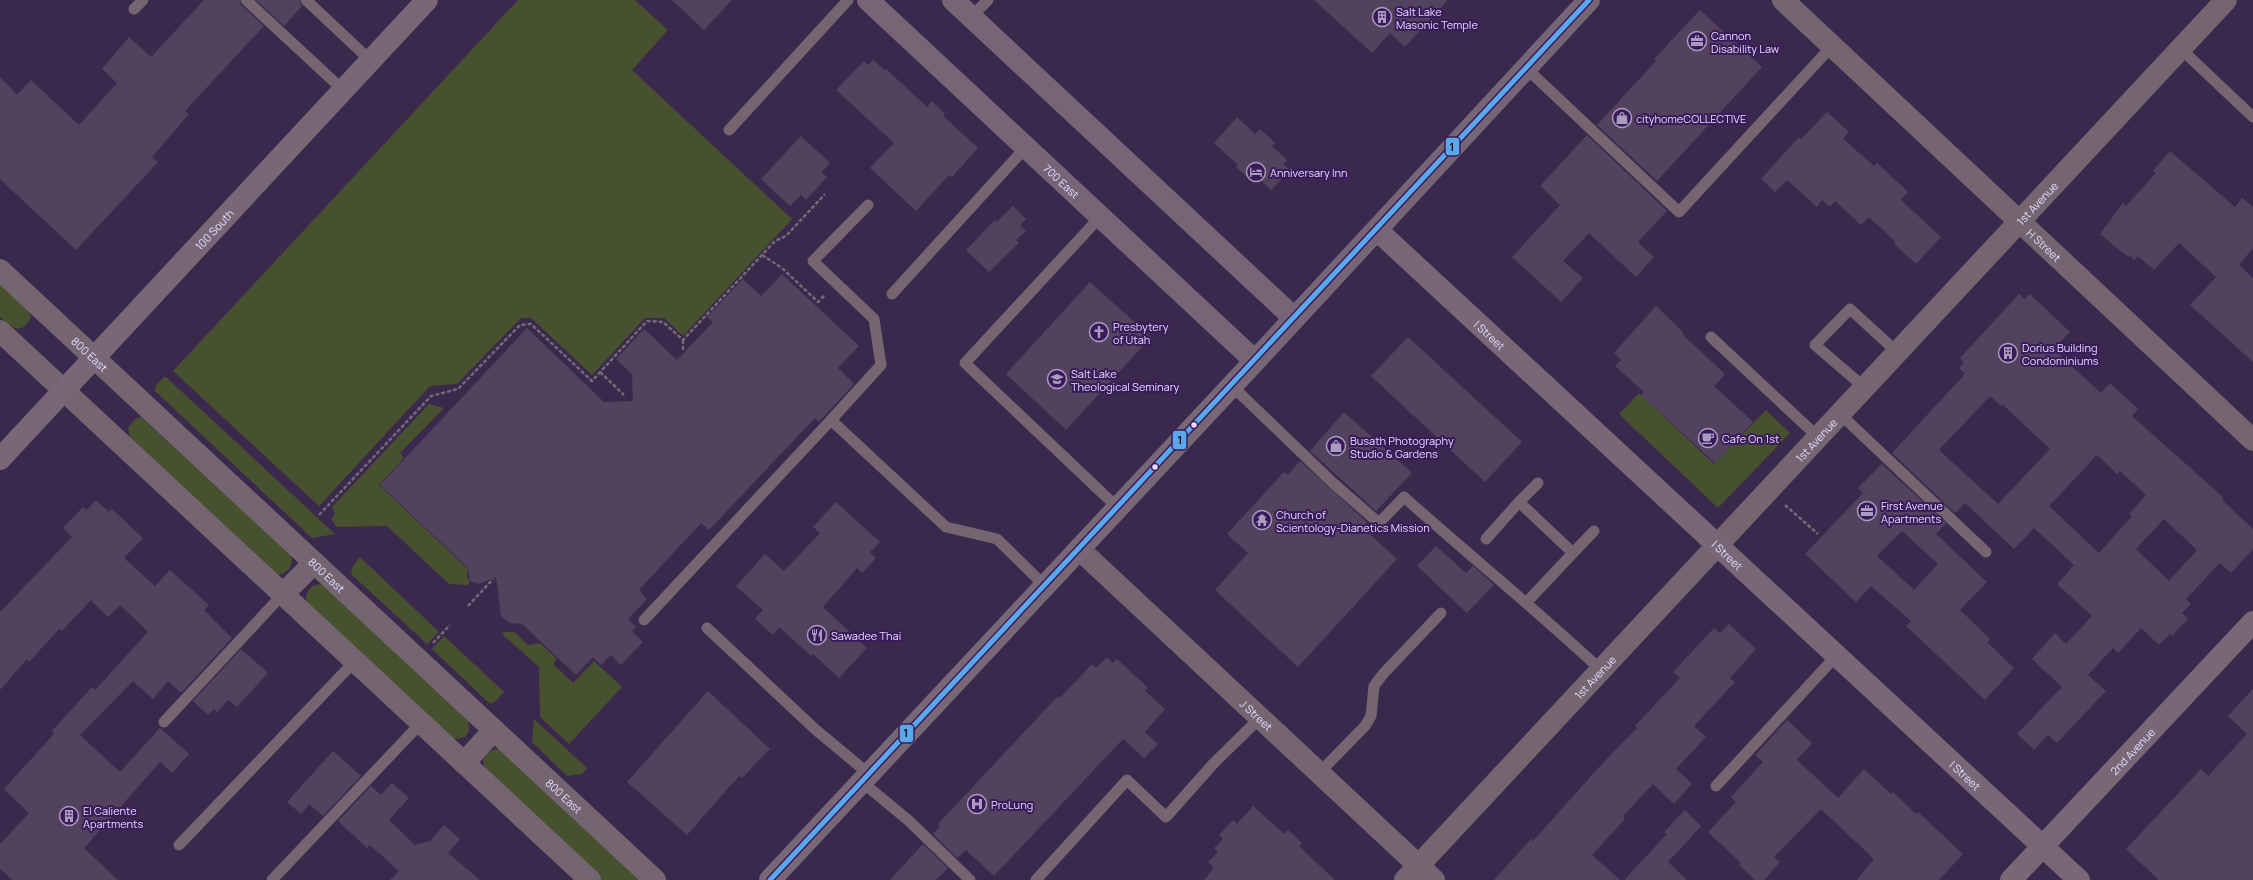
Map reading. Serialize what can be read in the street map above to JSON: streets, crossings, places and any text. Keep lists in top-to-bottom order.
{
  "streets": {
    "main road": [
      "700 East",
      "100 South",
      "I Street",
      "2nd Avenue"
    ],
    "street": [
      "1st Avenue",
      "H Street",
      "800 East",
      "J Street"
    ]
  },
  "crossings": [
    ["1st Avenue", "H Street"],
    ["1st Avenue", "I Street"],
    ["1st Avenue", "J Street"],
    ["100 South", "800 East"],
    ["I Street", "2nd Avenue"]
  ],
  "places": {
    "building": ["Salt Lake Masonic Temple", "Dorius Building Condominiums", "El Caliente Apartments"],
    "office": ["Cannon Disability Law", "First Avenue Apartments"],
    "shop": ["cityhomeCOLLECTIVE", "Busath Photography Studio & Gardens"],
    "hotel": ["Anniversary Inn"],
    "church": ["Presbytery of Utah"],
    "school or university": ["Salt Lake Theological Seminary"],
    "cafe": ["Cafe On 1st"],
    "temple": ["Church of Scientology-Dianetics Mission"],
    "restaurant": ["Sawadee Thai"],
    "hospital": ["ProLung"]
  },
  "lines": ["transit line 1"]
}
